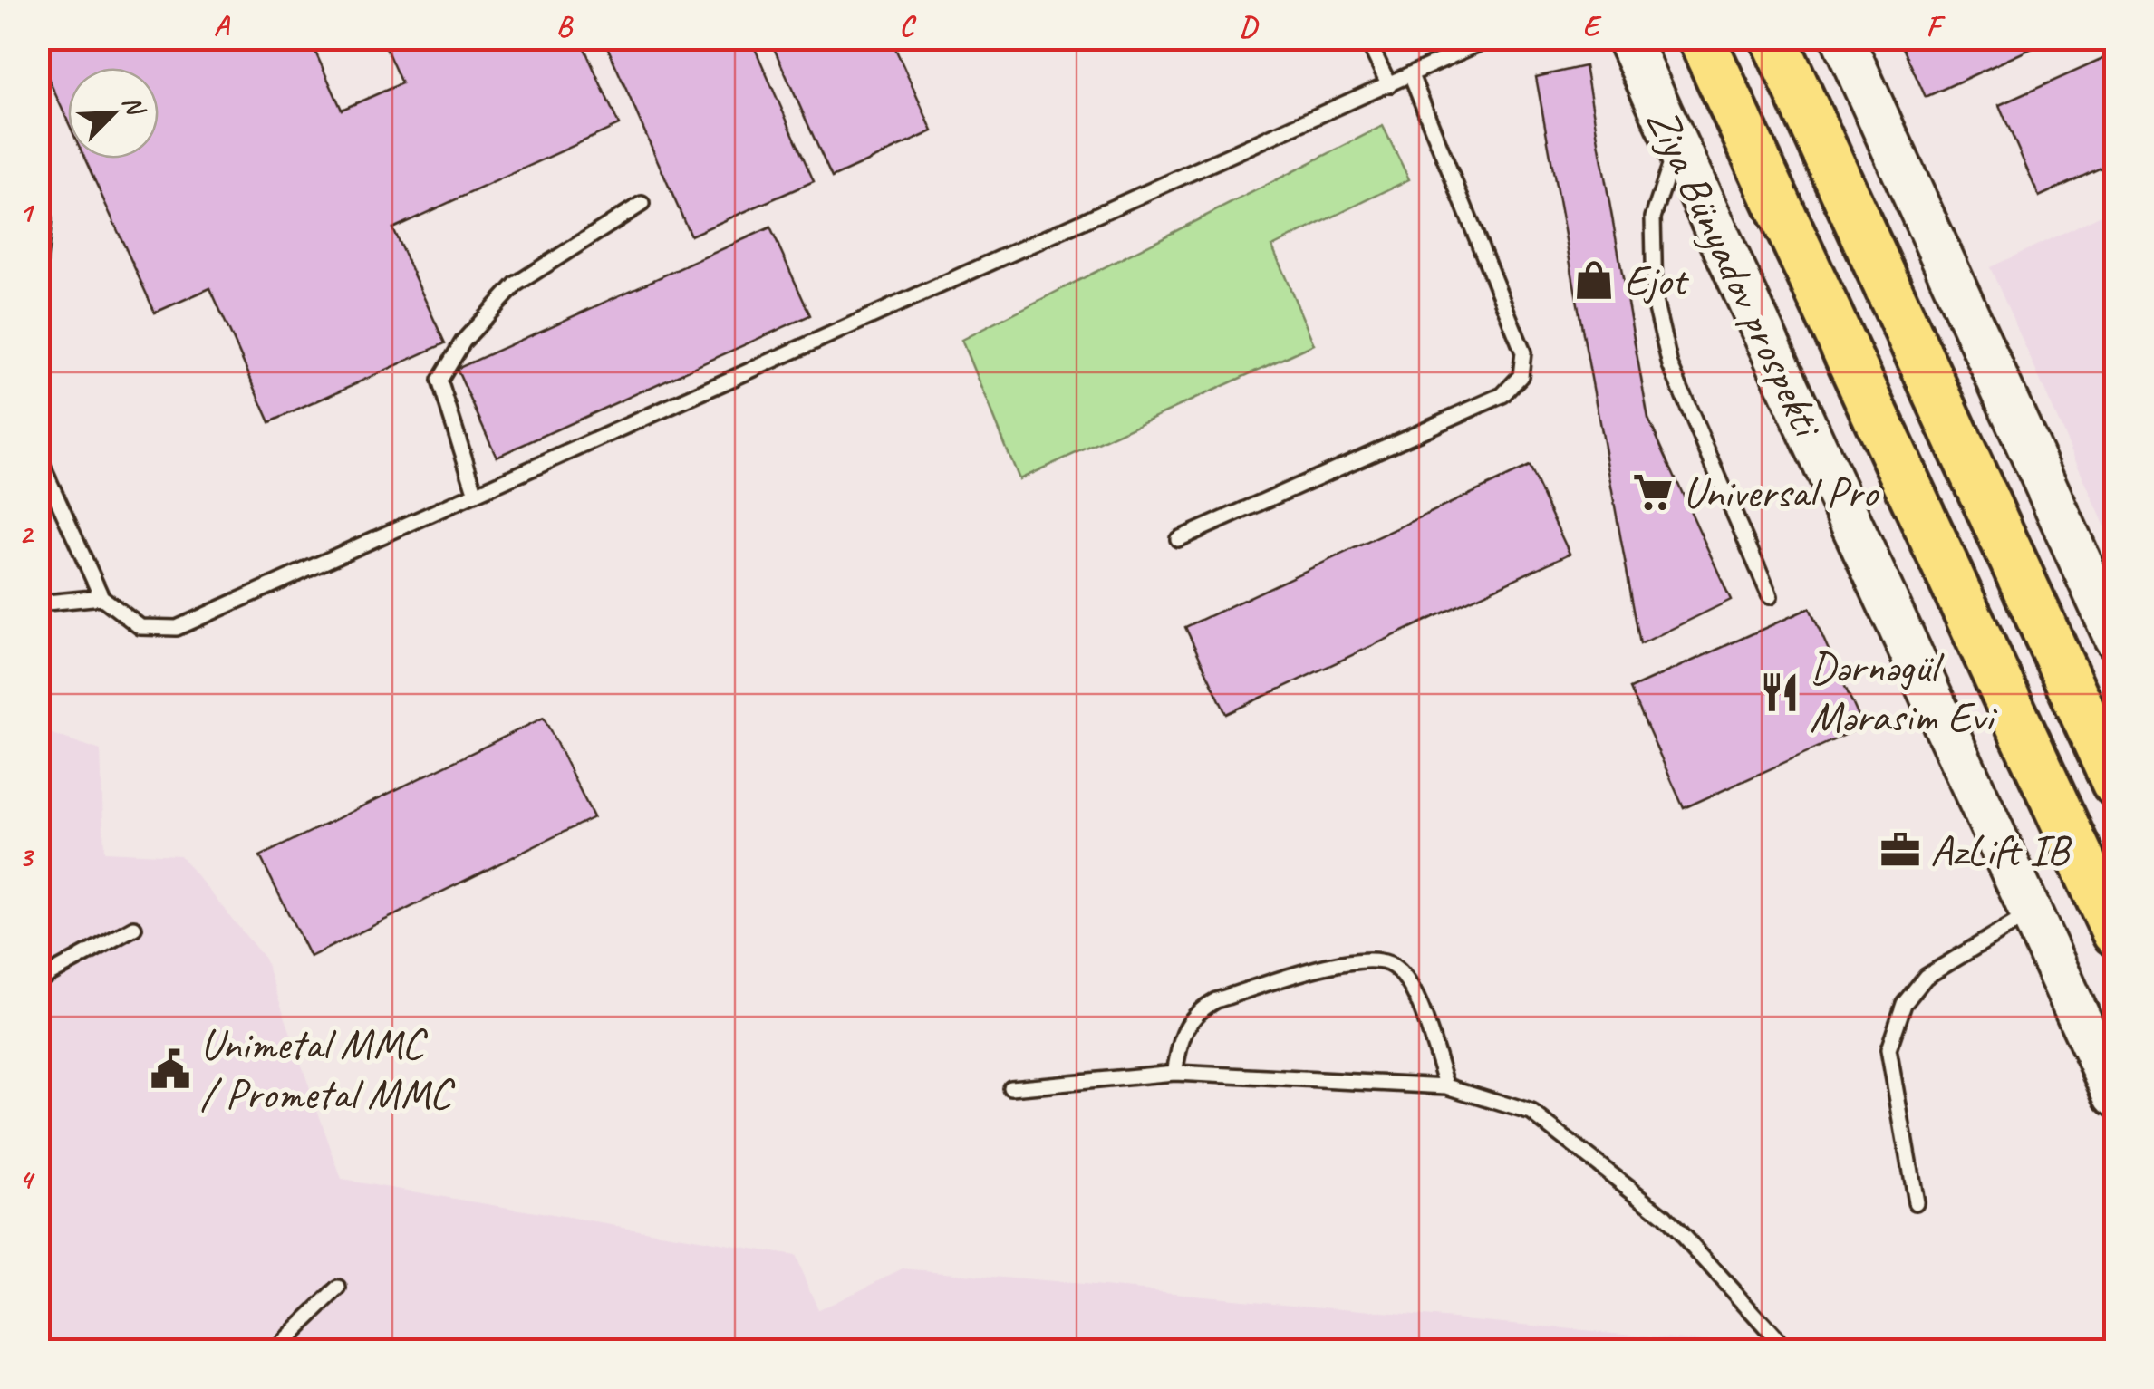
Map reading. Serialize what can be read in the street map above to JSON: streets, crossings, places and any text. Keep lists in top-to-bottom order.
{
  "streets": {
    "main road": ["Ziya Bünyadov prospekti"]
  },
  "places": {
    "shop": ["Ejot"],
    "supermarket": ["Universal Pro"],
    "restaurant": ["Dərnəgül Mərasim Evi"],
    "office": ["AzLift IB"],
    "public building": ["Unimetal MMC / Prometal MMC"]
  },
  "north": "top right",
  "grid": {
    "columns": [
      "A",
      "B",
      "C",
      "D",
      "E",
      "F"
    ],
    "rows": [
      "1",
      "2",
      "3",
      "4"
    ]
  }
}
